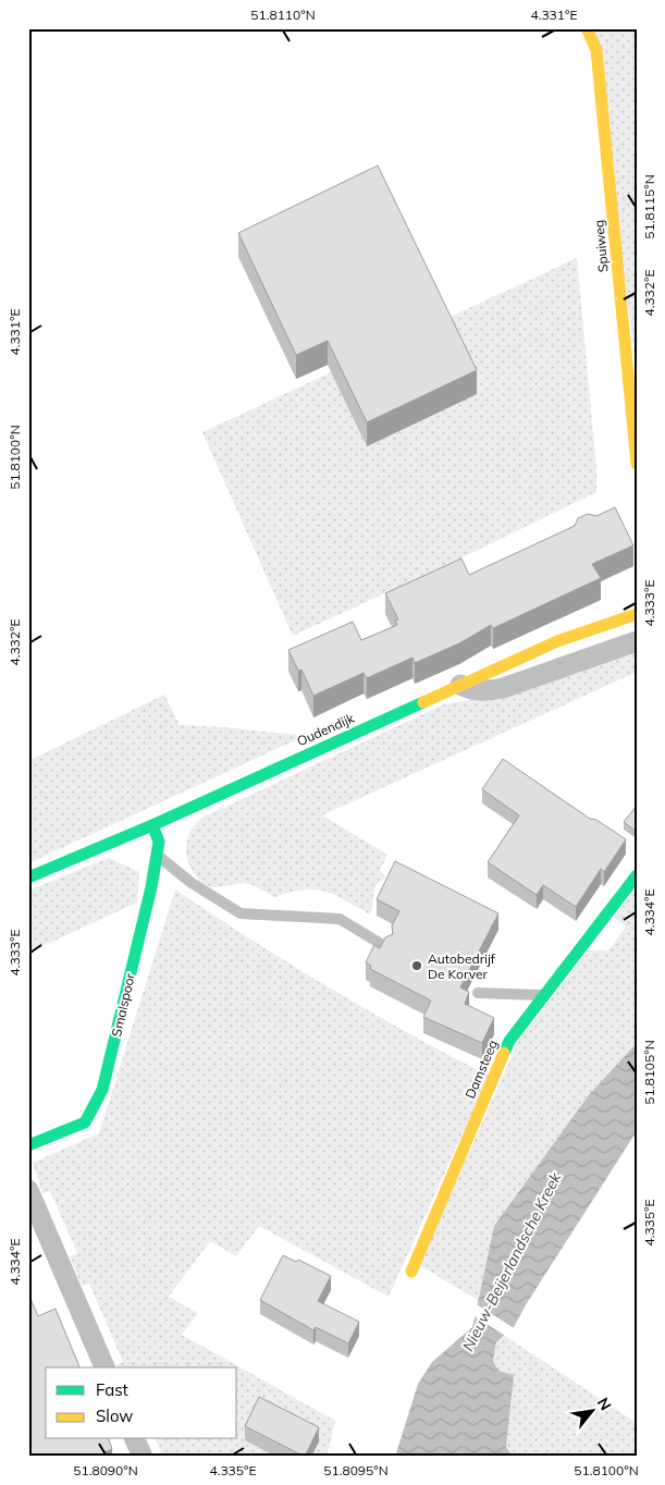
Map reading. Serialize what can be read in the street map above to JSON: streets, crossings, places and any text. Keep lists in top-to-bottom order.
{
  "streets": {
    "street": [
      "Spuiweg",
      "Oudendijk",
      "Smalspoor",
      "Damsteeg"
    ]
  },
  "crossings": [
    ["Oudendijk", "Smalspoor"]
  ],
  "water": ["Nieuw-Beijerlandsche Kreek"],
  "places": ["Autobedrijf De Korver"],
  "legend": ["Fast", "Slow"],
  "north": "top right",
  "coordinates": [
    "51.8110°N",
    "4.331°E",
    "51.8115°N",
    "4.332°E",
    "51.8100°N",
    "4.333°E",
    "4.334°E",
    "51.8105°N",
    "4.335°E",
    "51.8090°N",
    "51.8095°N"
  ]
}
